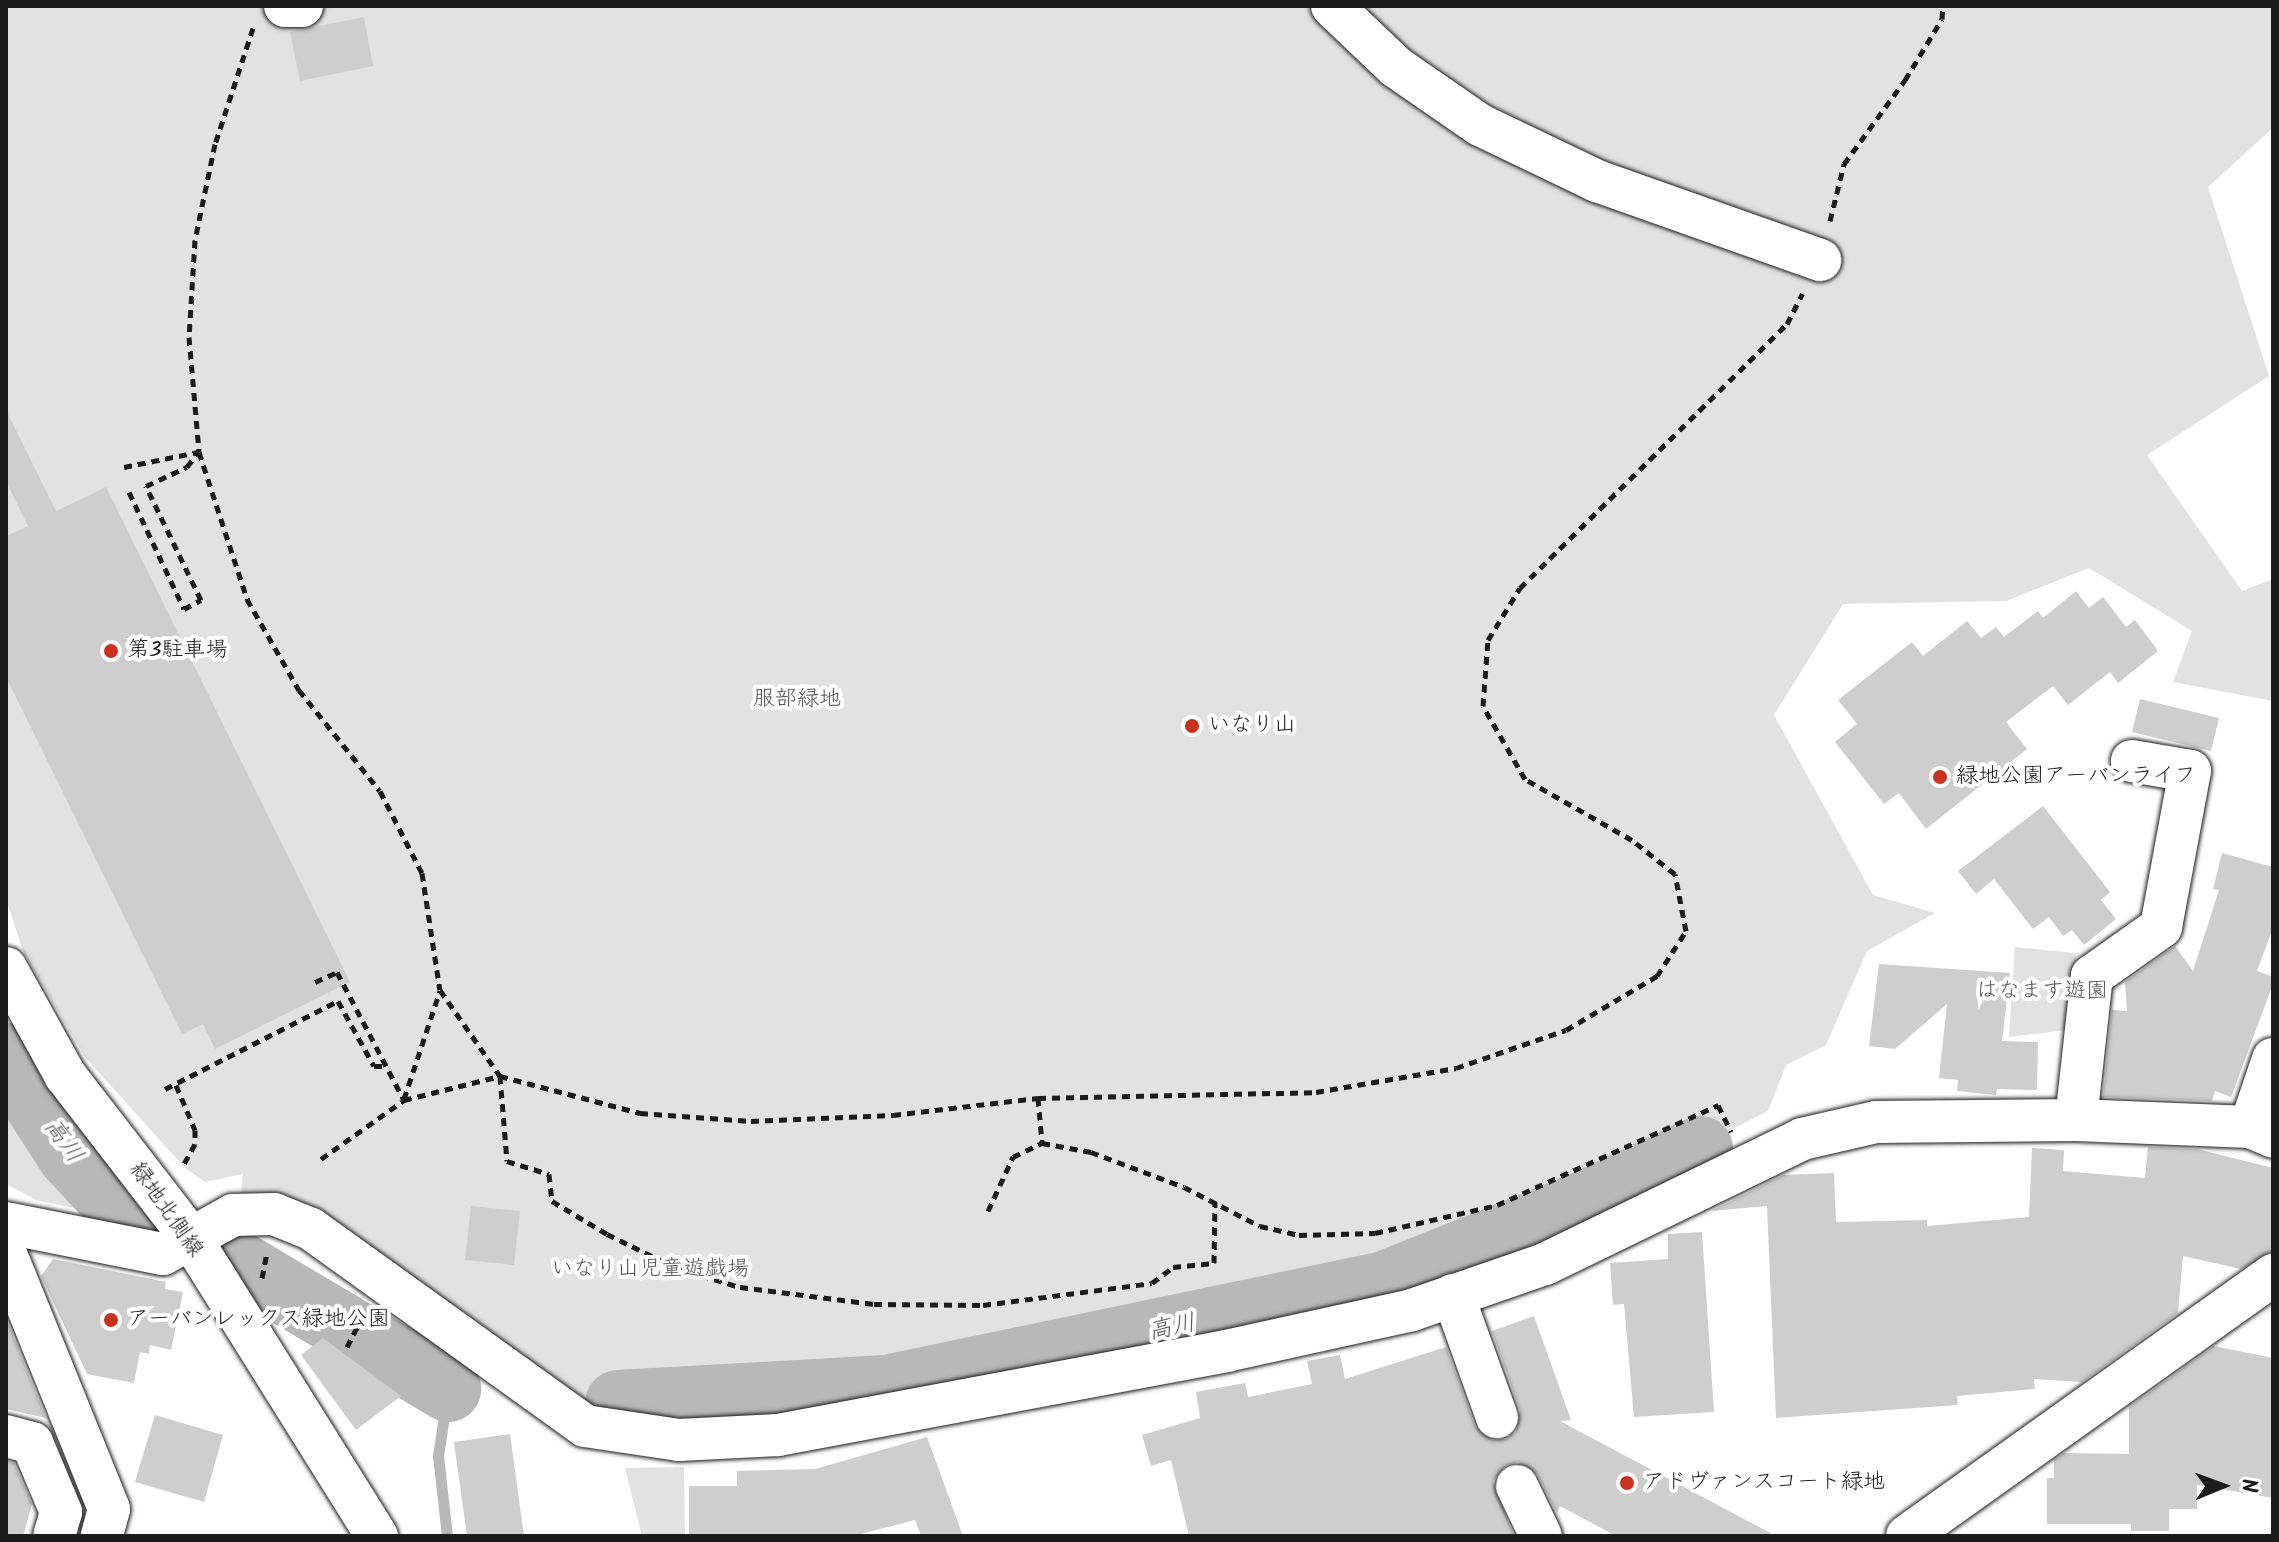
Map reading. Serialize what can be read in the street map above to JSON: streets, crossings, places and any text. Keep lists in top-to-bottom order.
{
  "streets": {
    "street": ["緑地北側線"]
  },
  "water": ["高川"],
  "parks": ["服部緑地", "はなます遊園", "いなり山児童遊戯場"],
  "places": [
    "第3駐車場",
    "いなり山",
    "緑地公園アーバンライフ",
    "アーバンレックス緑地公園",
    "アドヴァンスコート緑地"
  ],
  "north": "right"
}
